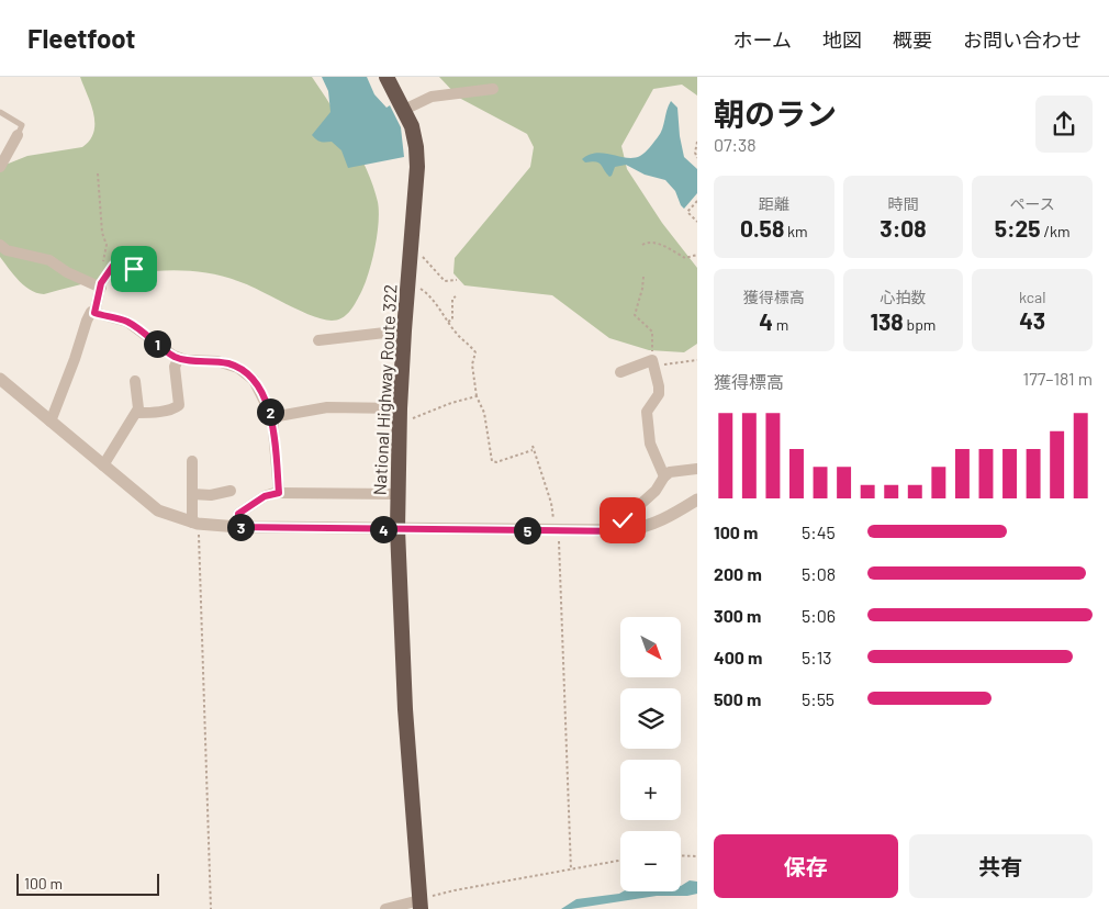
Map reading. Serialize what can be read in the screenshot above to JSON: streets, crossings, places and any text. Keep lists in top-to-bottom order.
{
  "streets": {
    "highway": ["National Highway Route 322"]
  },
  "scale_bar": "100 m",
  "north": "bottom right",
  "page": {
    "header": "Fleetfoot",
    "nav": [
      "ホーム",
      "地図",
      "概要",
      "お問い合わせ"
    ],
    "heading": ["朝のラン", "07:38"],
    "stats": [
      ["距離", "0.58 km"],
      ["時間", "3:08"],
      ["ペース", "5:25 /km"],
      ["獲得標高", "4 m"],
      ["心拍数", "138 bpm"],
      ["kcal", "43"]
    ],
    "pins": [
      "1",
      "2",
      "3",
      "4",
      "5"
    ],
    "chart": ["獲得標高", "177–181 m"],
    "list": [
      {
        "name": "100 m",
        "note": "5:45"
      },
      {
        "name": "200 m",
        "note": "5:08"
      },
      {
        "name": "300 m",
        "note": "5:06"
      },
      {
        "name": "400 m",
        "note": "5:13"
      },
      {
        "name": "500 m",
        "note": "5:55"
      }
    ],
    "map_buttons": ["+", "−"],
    "buttons": ["保存", "共有"],
    "scale": "100 m"
  }
}
